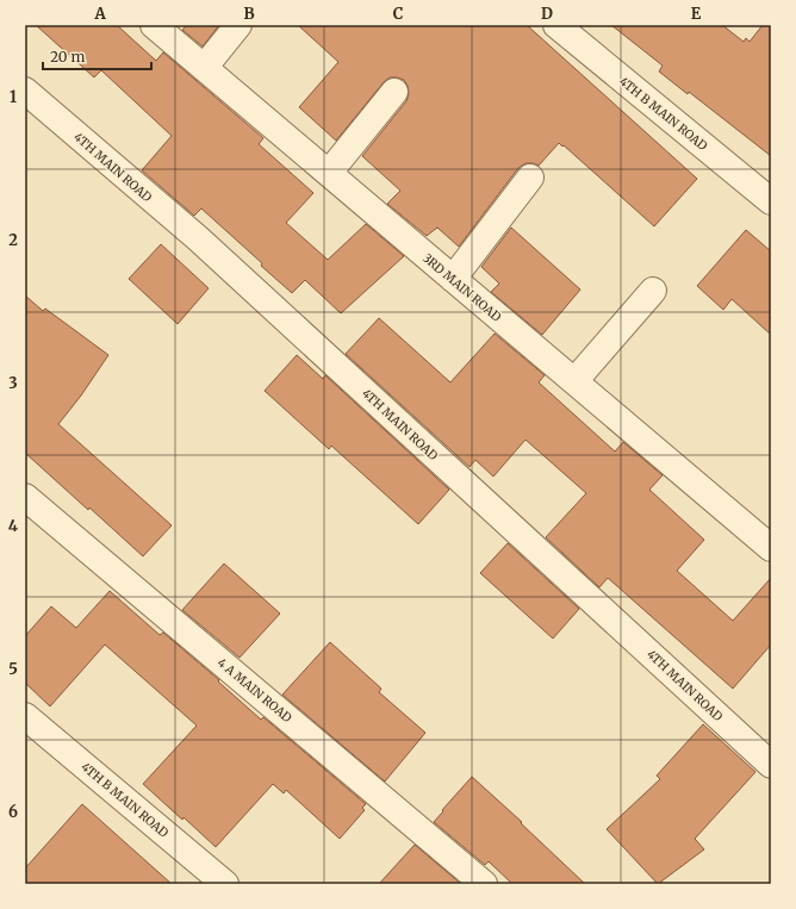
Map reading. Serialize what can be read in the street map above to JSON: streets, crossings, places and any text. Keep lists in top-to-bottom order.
{
  "streets": {
    "street": [
      "4TH B MAIN ROAD",
      "4TH MAIN ROAD",
      "3RD MAIN ROAD",
      "4 A MAIN ROAD"
    ]
  },
  "scale_bar": "20 m",
  "grid": {
    "columns": [
      "A",
      "B",
      "C",
      "D",
      "E"
    ],
    "rows": [
      "1",
      "2",
      "3",
      "4",
      "5",
      "6"
    ]
  }
}
